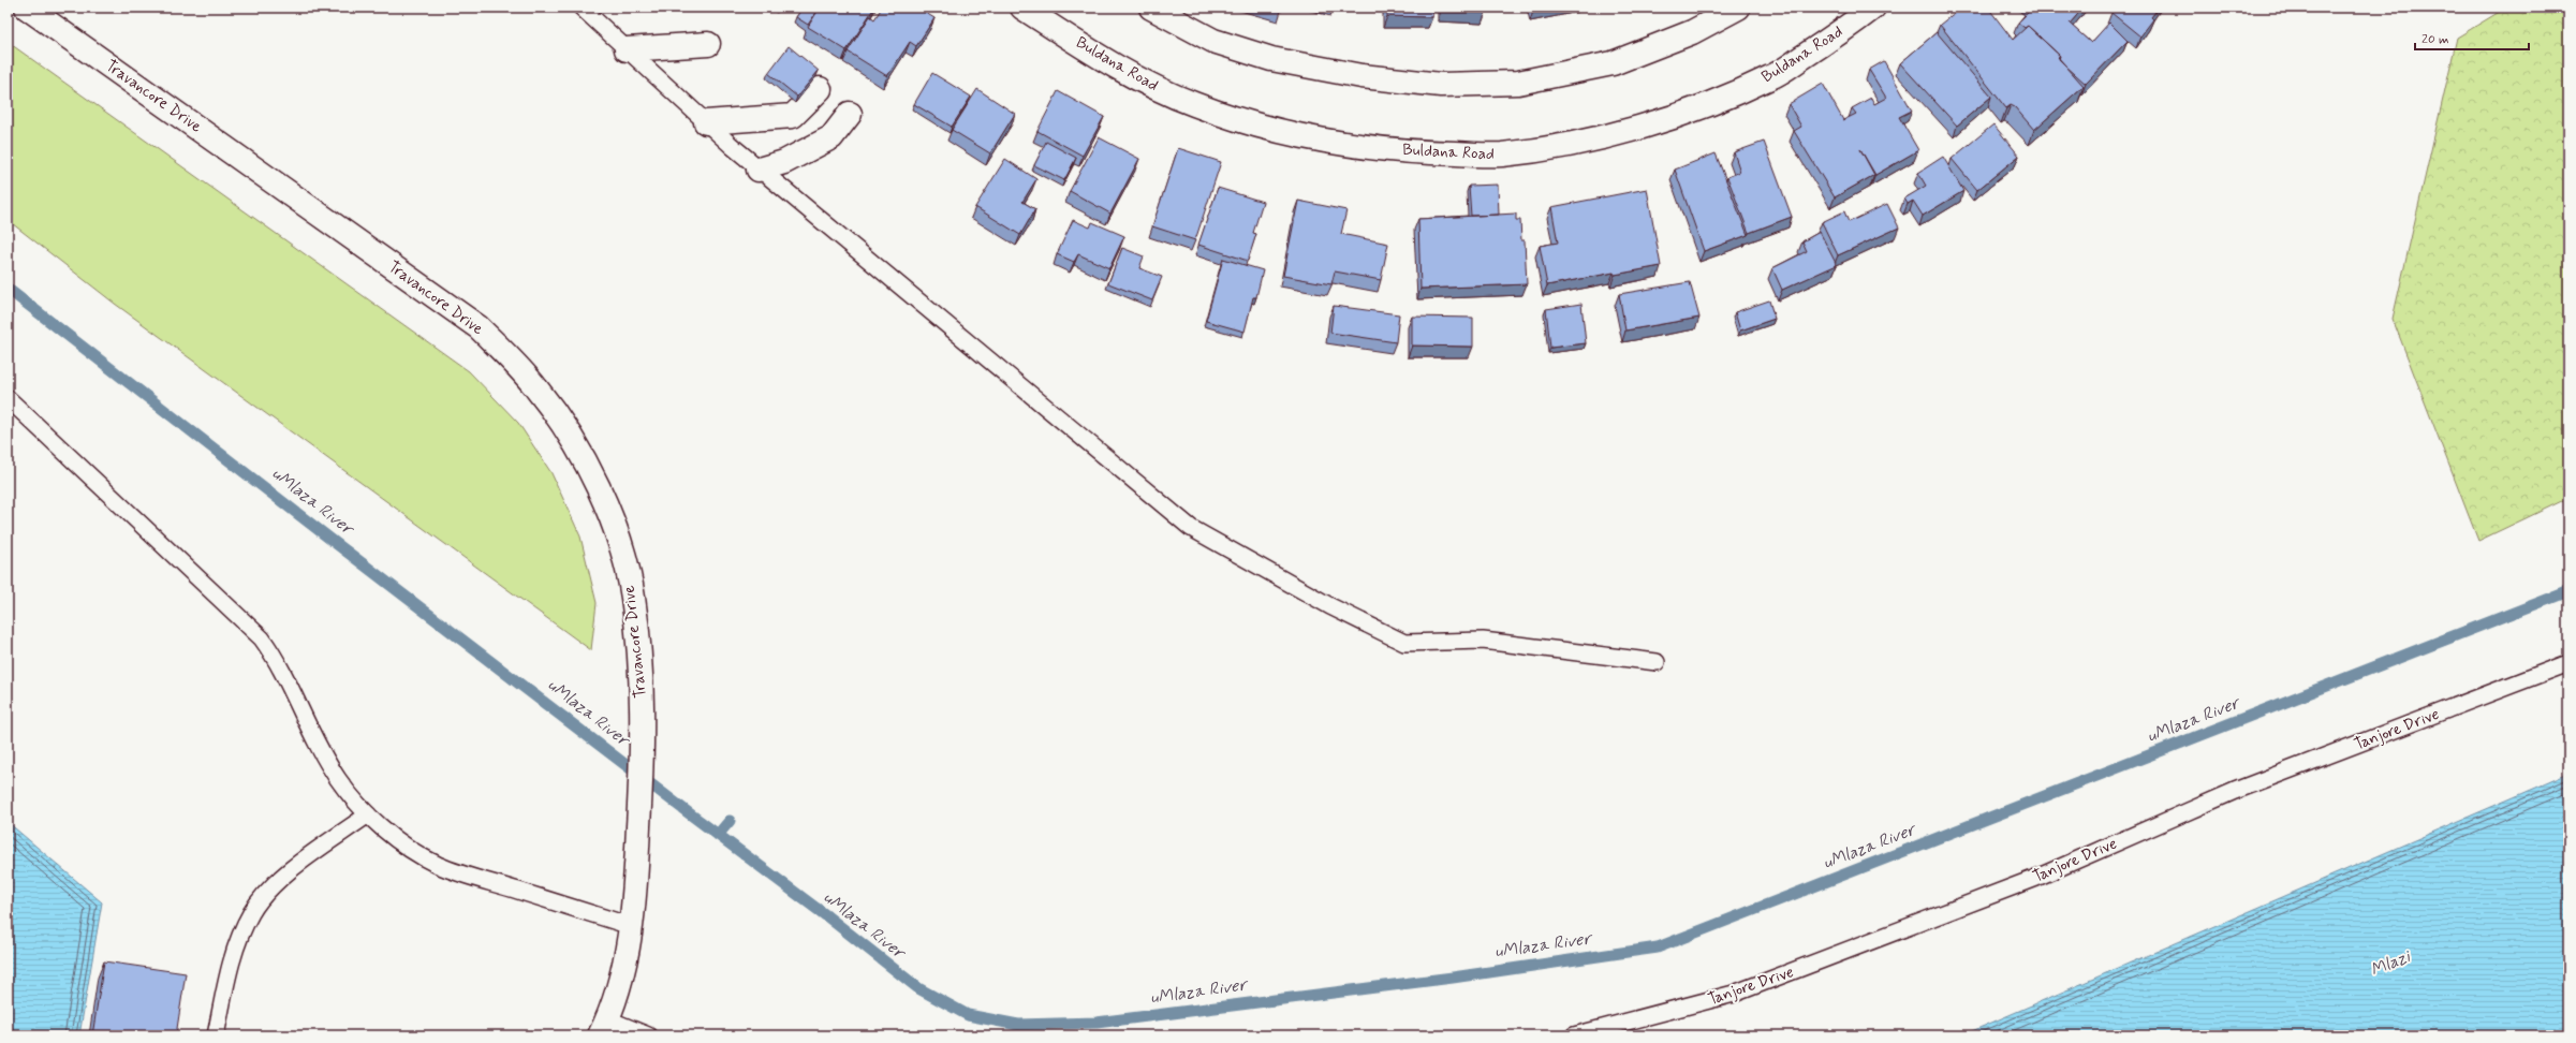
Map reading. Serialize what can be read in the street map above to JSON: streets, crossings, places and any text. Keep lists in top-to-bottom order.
{
  "streets": {
    "street": ["Buldana Road", "Travancore Drive"],
    "lane": ["Tanjore Drive"]
  },
  "water": ["uMlaza River", "Mlazi"],
  "scale_bar": "20 m"
}
